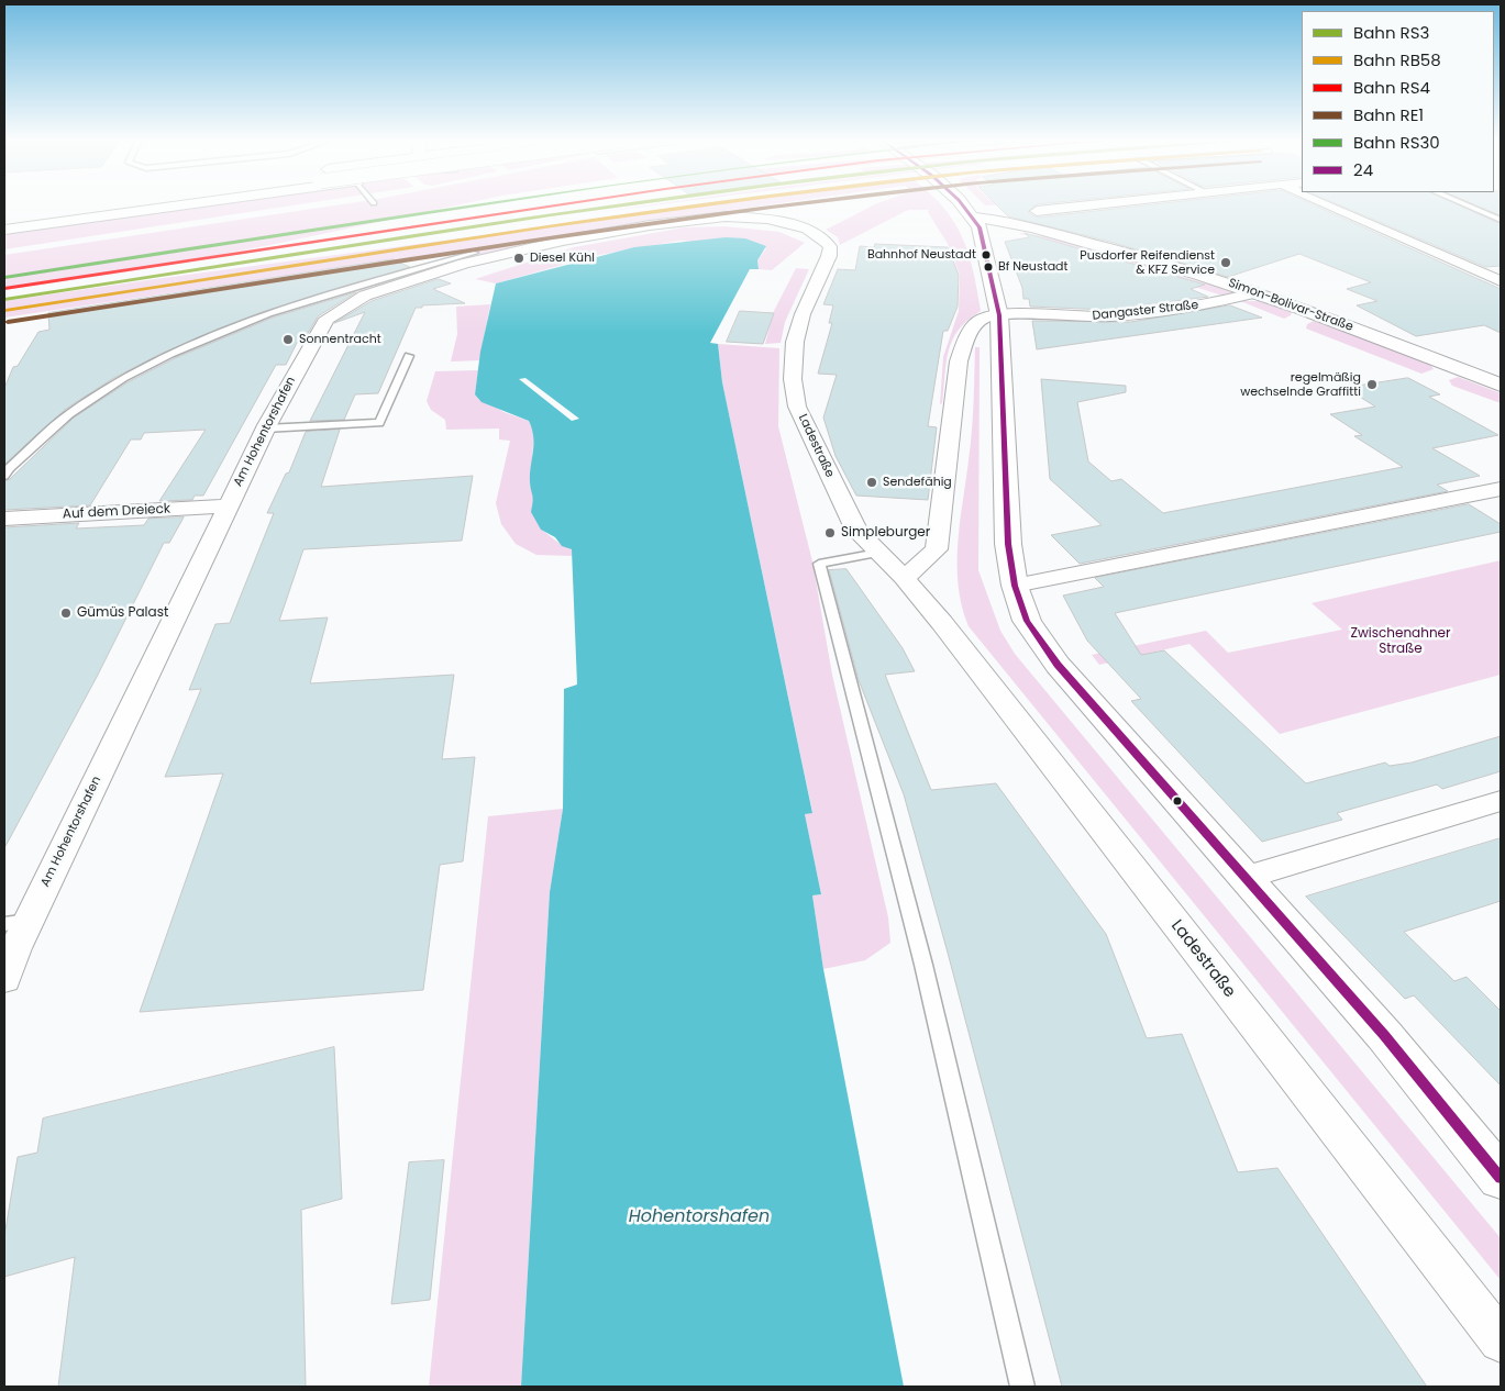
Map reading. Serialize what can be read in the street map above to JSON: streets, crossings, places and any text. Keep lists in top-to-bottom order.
{
  "streets": {
    "main road": ["Simon-Bolivar-Straße"],
    "street": [
      "Dangaster Straße",
      "Am Hohentorshafen",
      "Ladestraße",
      "Auf dem Dreieck"
    ]
  },
  "crossings": [
    ["Simon-Bolivar-Straße", "Dangaster Straße"],
    ["Am Hohentorshafen", "Ladestraße"],
    ["Am Hohentorshafen", "Auf dem Dreieck"]
  ],
  "water": ["Hohentorshafen"],
  "parks": ["Zwischenahner Straße"],
  "places": [
    "Bahnhof Neustadt",
    "Diesel Kühl",
    "Pusdorfer Reifendienst & KFZ Service",
    "Bf Neustadt",
    "Sonnentracht",
    "regelmäßig wechselnde Graffitti",
    "Sendefähig",
    "Simpleburger",
    "Gümüs Palast"
  ],
  "lines": [
    "rail line RS3",
    "rail line RB58",
    "rail line RS4",
    "rail line RE1",
    "rail line RS30",
    "transit line 24"
  ],
  "legend": [
    "Bahn RS3",
    "Bahn RB58",
    "Bahn RS4",
    "Bahn RE1",
    "Bahn RS30",
    "24"
  ]
}
